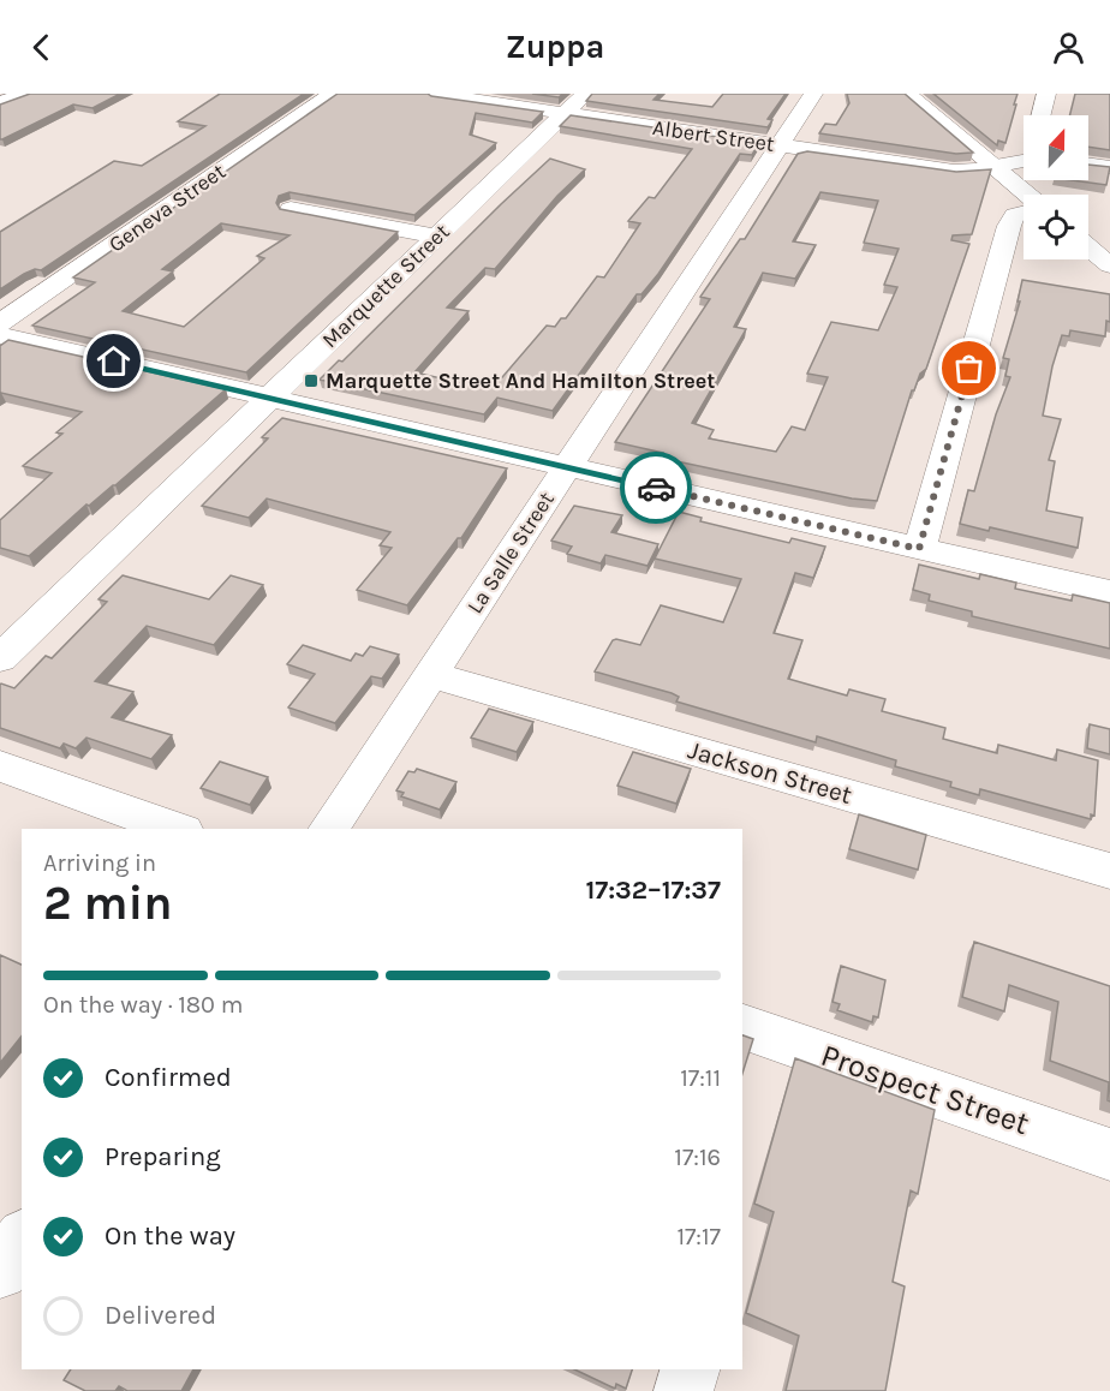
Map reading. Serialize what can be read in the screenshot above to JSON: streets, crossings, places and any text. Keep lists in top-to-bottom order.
{
  "streets": {
    "street": [
      "Albert Street",
      "Geneva Street",
      "Marquette Street",
      "La Salle Street",
      "Jackson Street",
      "Prospect Street"
    ]
  },
  "crossings": [
    ["Albert Street", "Marquette Street"],
    ["Albert Street", "La Salle Street"],
    ["La Salle Street", "Jackson Street"]
  ],
  "places": {
    "transit": ["Marquette Street And Hamilton Street"]
  },
  "north": "top",
  "page": {
    "header": "Zuppa",
    "heading": ["2 min", "Arriving in", "17:32–17:37"],
    "bar": "On the way · 180 m",
    "list": [
      ["Confirmed", "17:11"],
      ["Preparing", "17:16"],
      ["On the way", "17:17"],
      "Delivered"
    ]
  }
}
